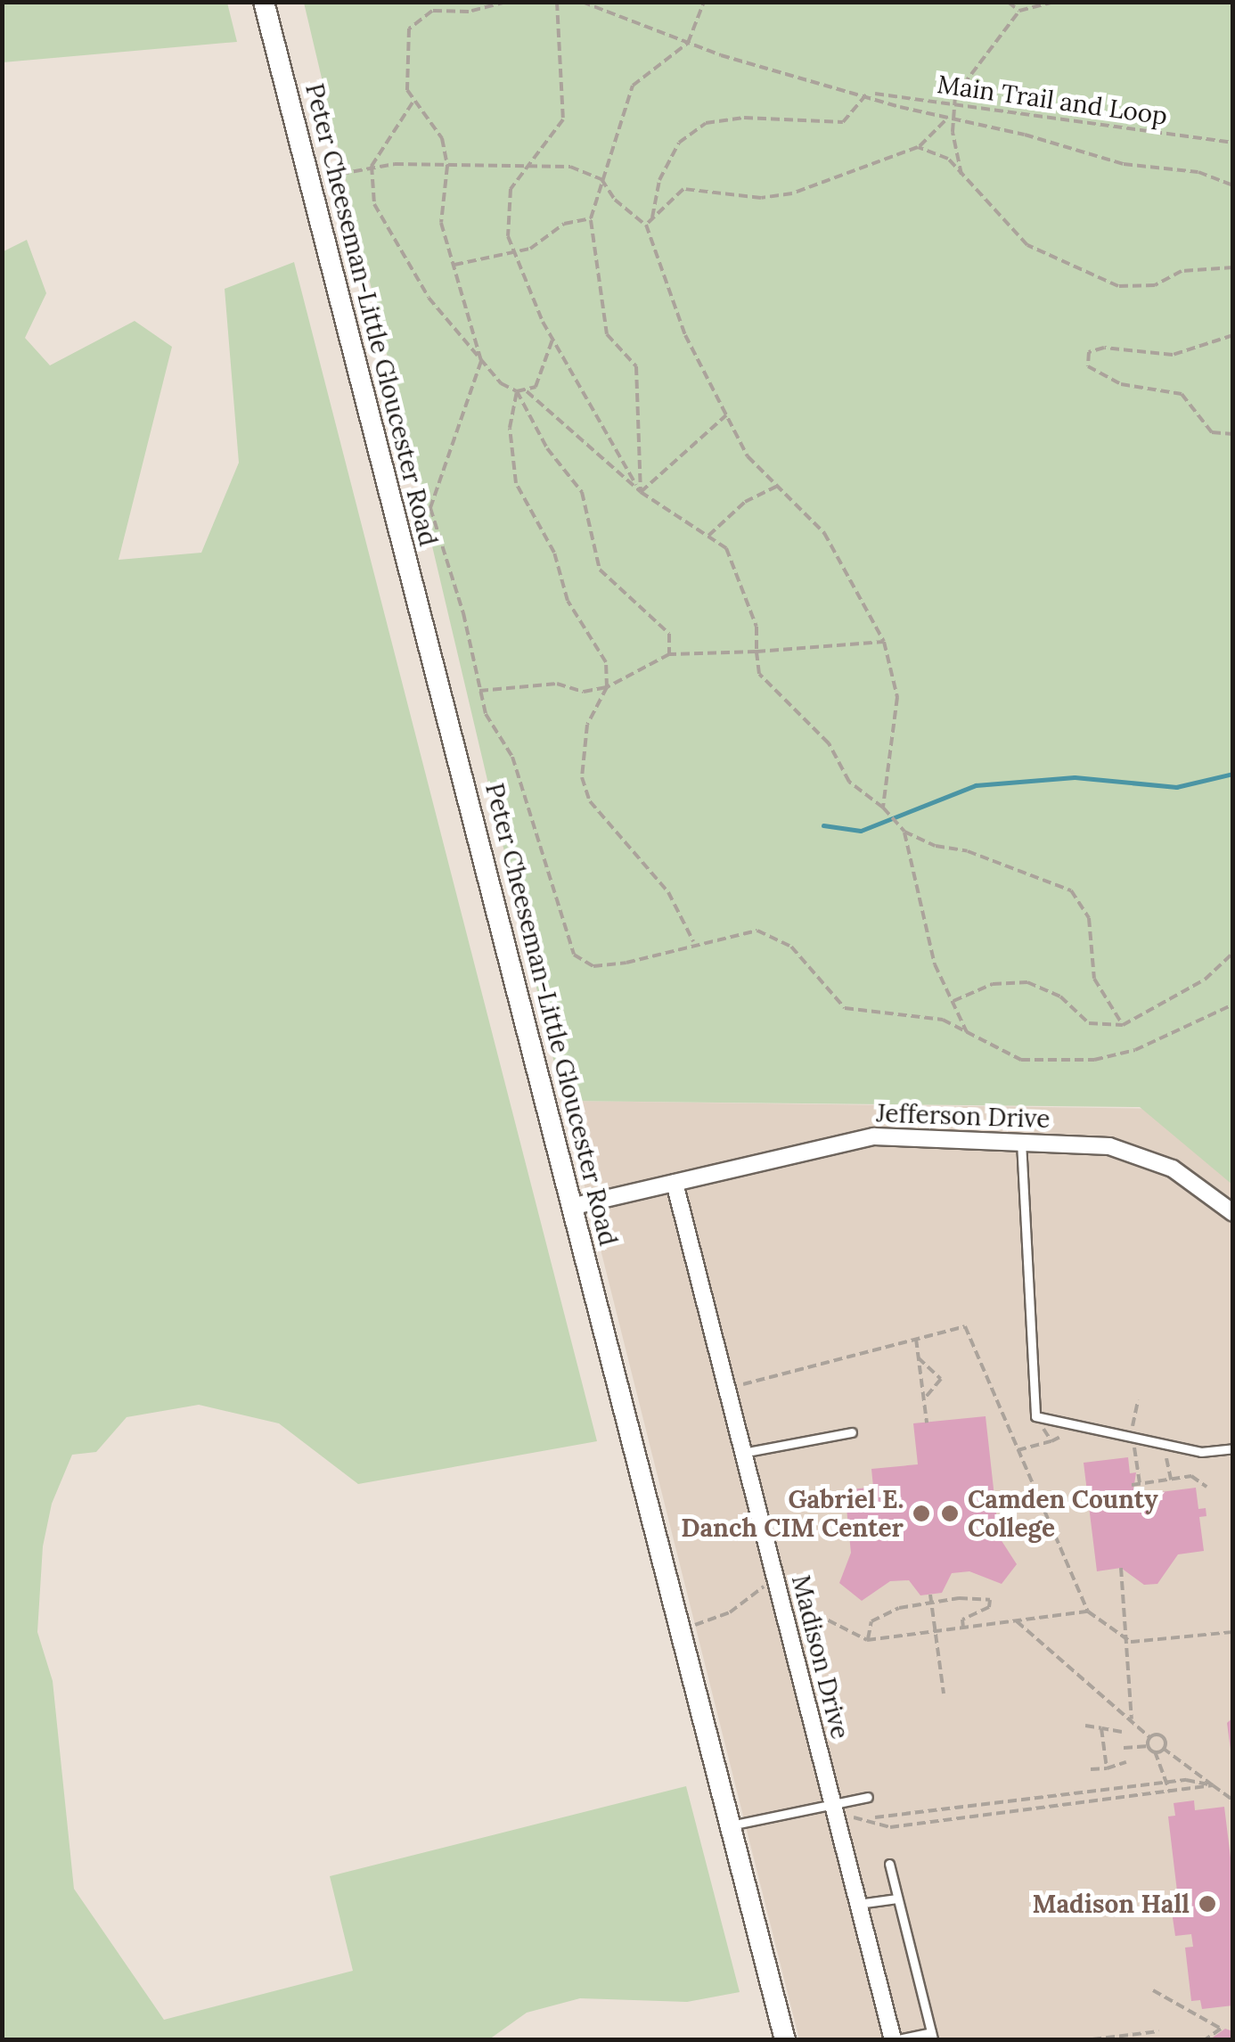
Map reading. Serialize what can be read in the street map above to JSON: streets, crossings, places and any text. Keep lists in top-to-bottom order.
{
  "streets": {
    "street": ["Peter Cheeseman-Little Gloucester Road", "Jefferson Drive", "Madison Drive"],
    "path": ["Main Trail and Loop"]
  },
  "crossings": [
    ["Peter Cheeseman-Little Gloucester Road", "Jefferson Drive"],
    ["Jefferson Drive", "Madison Drive"]
  ],
  "places": ["Gabriel E. Danch CIM Center", "Camden County College", "Madison Hall"]
}
